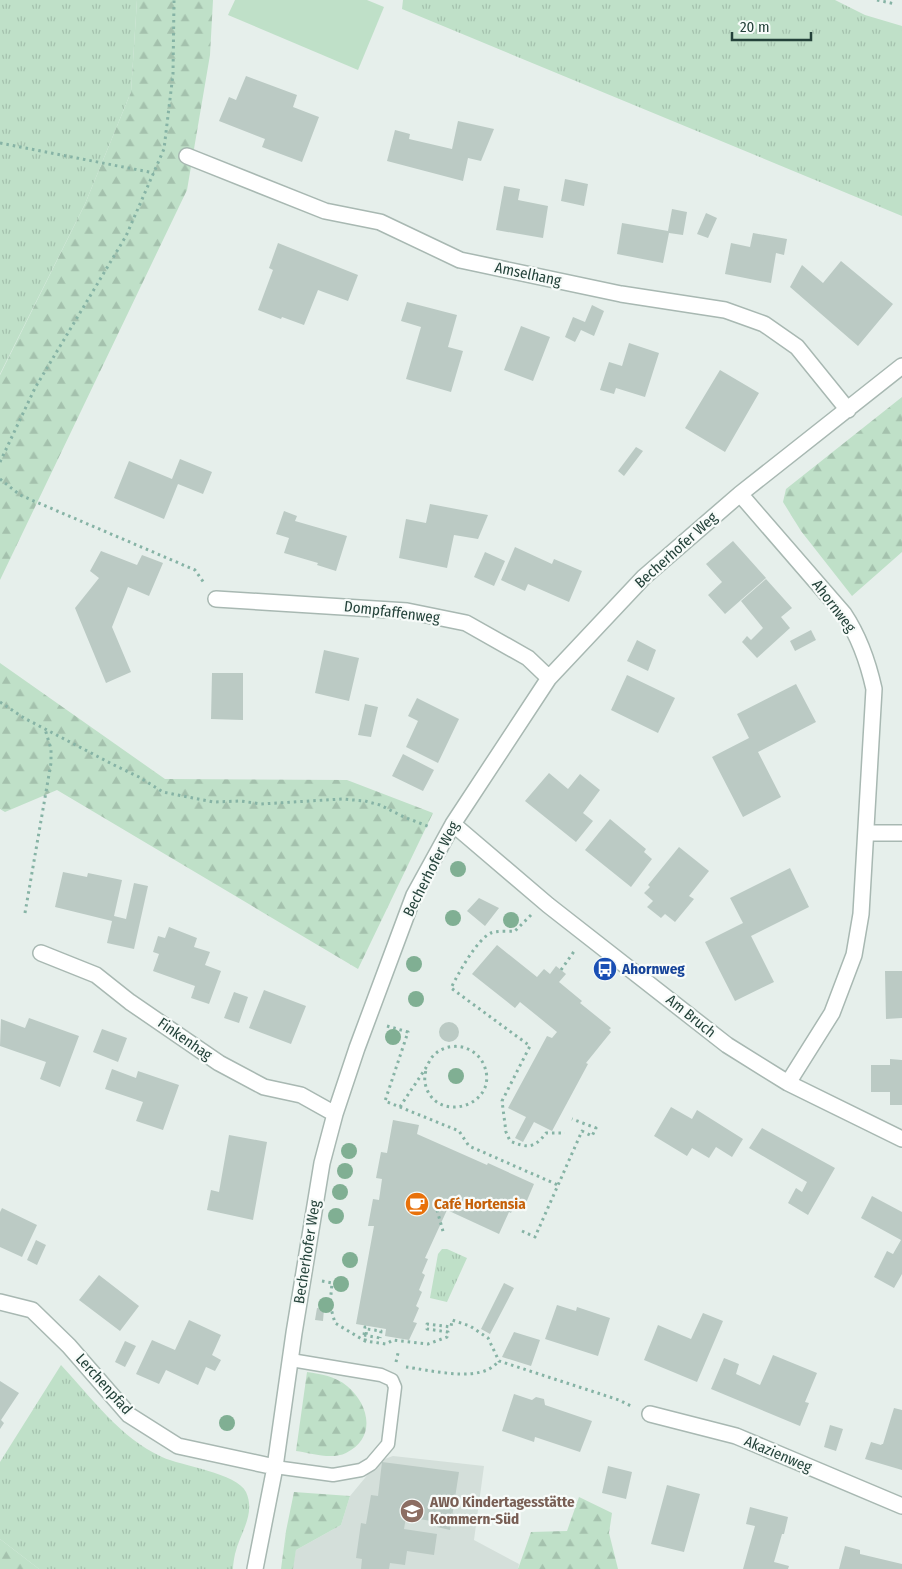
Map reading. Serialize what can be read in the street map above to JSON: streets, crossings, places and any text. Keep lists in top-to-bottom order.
{
  "streets": {
    "street": [
      "Amselhang",
      "Becherhofer Weg",
      "Ahornweg",
      "Dompfaffenweg",
      "Am Bruch",
      "Finkenhag",
      "Lerchenpfad",
      "Akazienweg"
    ]
  },
  "crossings": [
    ["Amselhang", "Becherhofer Weg"],
    ["Becherhofer Weg", "Ahornweg"],
    ["Becherhofer Weg", "Dompfaffenweg"],
    ["Becherhofer Weg", "Am Bruch"],
    ["Becherhofer Weg", "Finkenhag"],
    ["Becherhofer Weg", "Lerchenpfad"],
    ["Ahornweg", "Am Bruch"]
  ],
  "places": {
    "bus stop": ["Ahornweg"],
    "cafe": ["Café Hortensia"],
    "school or university": ["AWO Kindertagesstätte Kommern-Süd"]
  },
  "scale_bar": "20 m"
}
